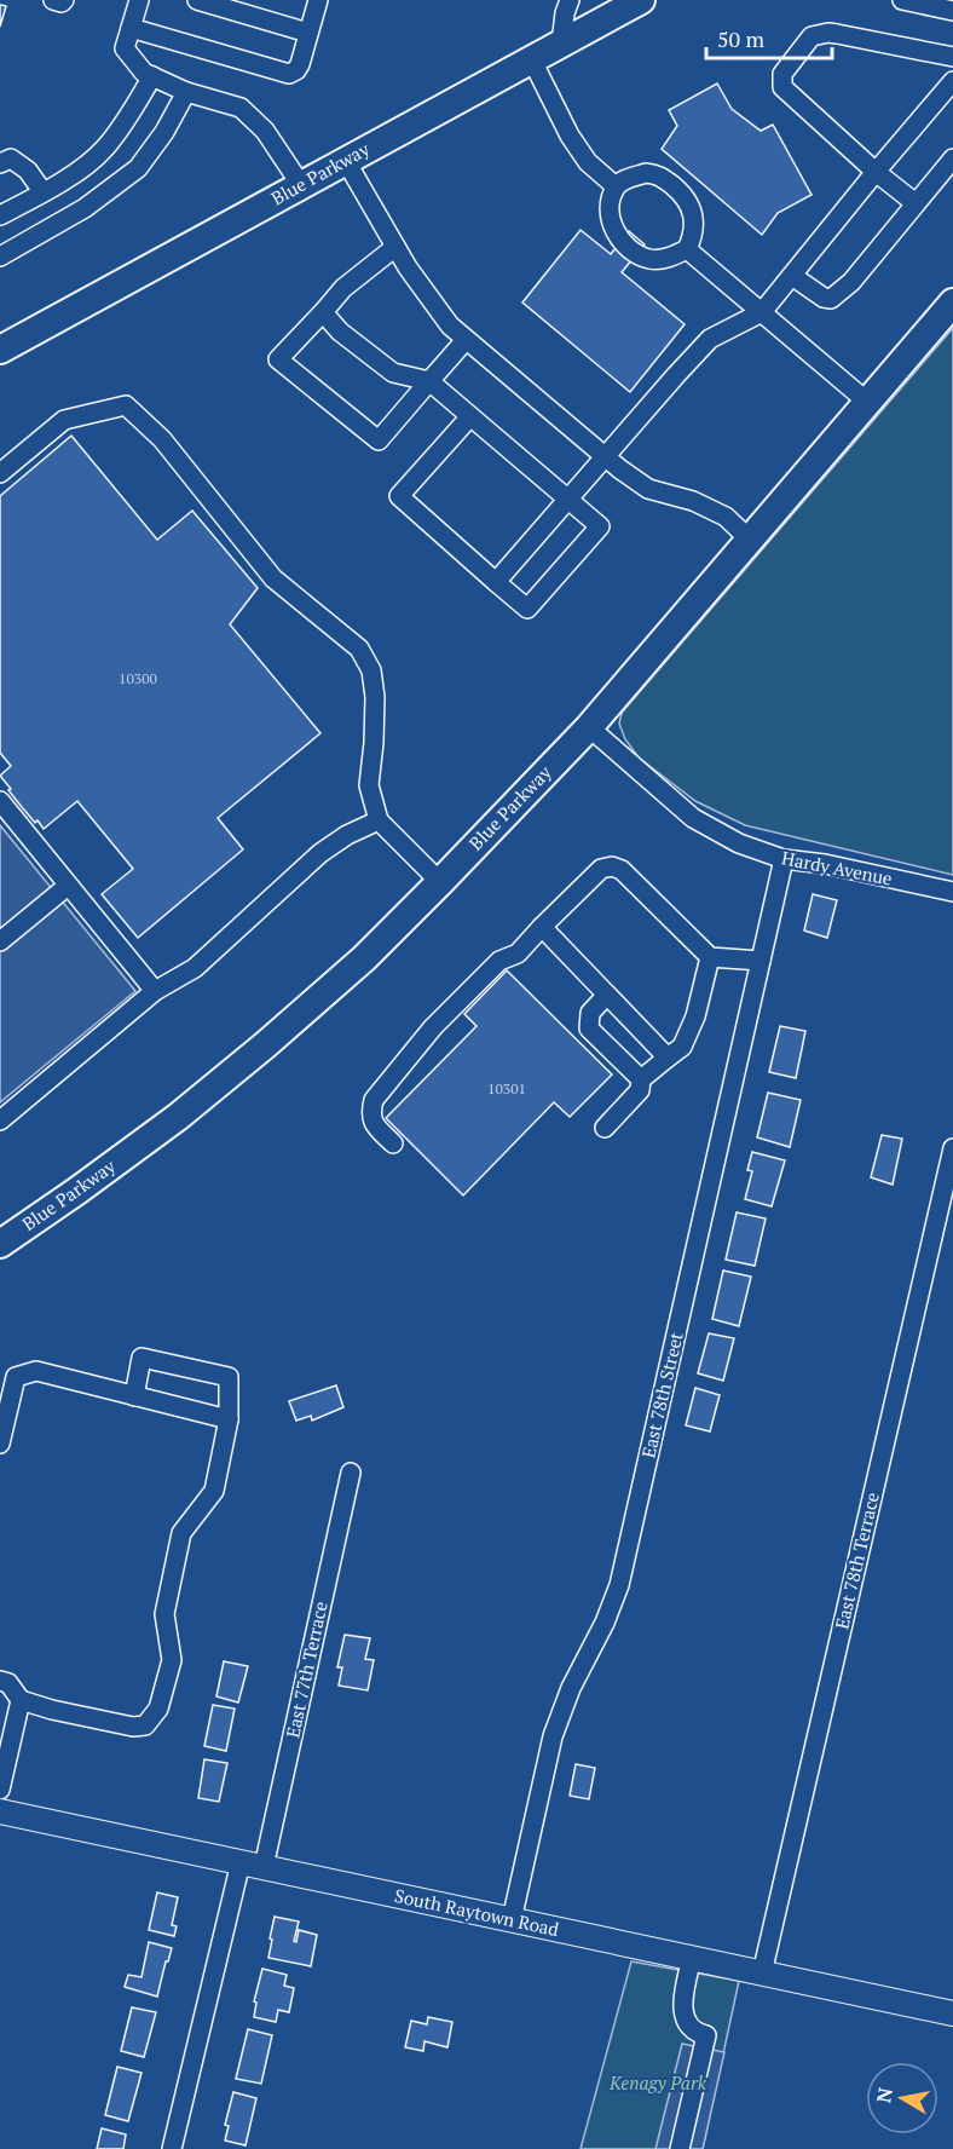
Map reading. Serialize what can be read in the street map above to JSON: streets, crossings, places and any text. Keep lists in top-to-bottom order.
{
  "streets": {
    "highway": ["Blue Parkway"],
    "main road": ["South Raytown Road"],
    "street": [
      "Hardy Avenue",
      "East 78th Street",
      "East 78th Terrace",
      "East 77th Terrace"
    ]
  },
  "crossings": [
    ["Blue Parkway", "Hardy Avenue"],
    ["Hardy Avenue", "East 78th Street"],
    ["East 78th Street", "South Raytown Road"],
    ["East 78th Terrace", "South Raytown Road"],
    ["East 77th Terrace", "South Raytown Road"]
  ],
  "parks": ["Kenagy Park"],
  "house_numbers": ["10300", "10301"],
  "scale_bar": "50 m",
  "north": "left"
}
